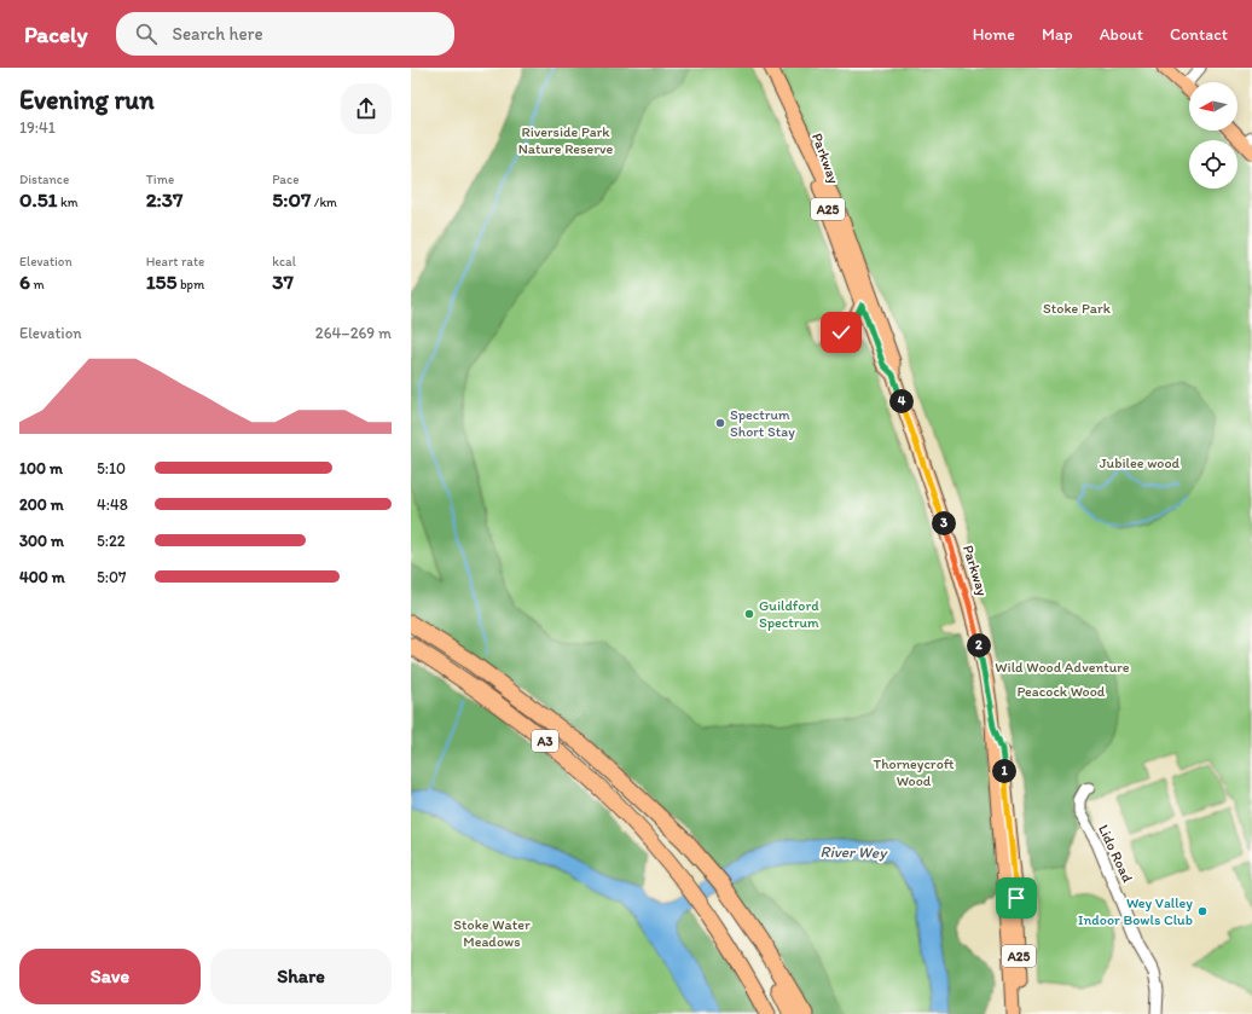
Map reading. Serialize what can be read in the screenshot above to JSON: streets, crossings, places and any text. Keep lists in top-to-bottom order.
{
  "streets": {
    "highway": ["A3"],
    "main road": ["Parkway", "A25"],
    "street": ["Lido Road"]
  },
  "water": ["River Wey"],
  "parks": [
    "Riverside Park Nature Reserve",
    "Stoke Park",
    "Jubilee wood",
    "Wild Wood Adventure",
    "Peacock Wood",
    "Thorneycroft Wood",
    "Stoke Water Meadows"
  ],
  "places": ["Spectrum Short Stay", "Guildford Spectrum", "Wey Valley Indoor Bowls Club"],
  "north": "left",
  "page": {
    "header": "Pacely",
    "search": "Search here",
    "nav": [
      "Home",
      "Map",
      "About",
      "Contact"
    ],
    "heading": ["Evening run", "19:41"],
    "stats": [
      ["Distance", "0.51 km"],
      ["Time", "2:37"],
      ["Pace", "5:07 /km"],
      ["Elevation", "6 m"],
      ["Heart rate", "155 bpm"],
      ["kcal", "37"]
    ],
    "chart": ["Elevation", "264–269 m"],
    "pins": [
      "4",
      "3",
      "2",
      "1"
    ],
    "list": [
      {
        "name": "100 m",
        "note": "5:10"
      },
      {
        "name": "200 m",
        "note": "4:48"
      },
      {
        "name": "300 m",
        "note": "5:22"
      },
      {
        "name": "400 m",
        "note": "5:07"
      }
    ],
    "buttons": ["Save", "Share"]
  }
}
